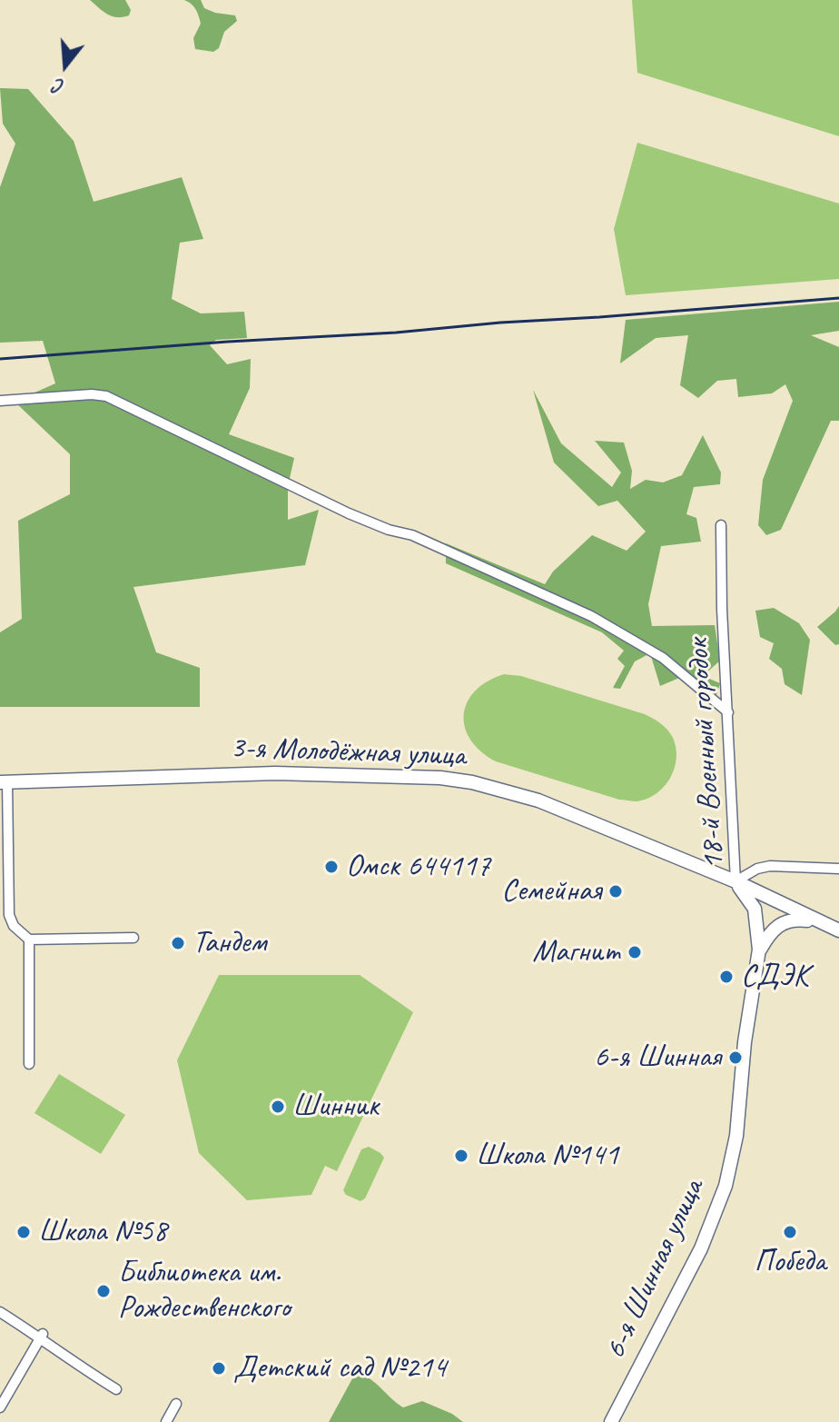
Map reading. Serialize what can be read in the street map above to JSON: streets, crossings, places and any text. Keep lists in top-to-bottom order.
{
  "streets": {
    "main road": ["3-я Молодёжная улица", "6-я Шинная улица"],
    "street": ["18-й Военный городок"]
  },
  "crossings": [
    ["3-я Молодёжная улица", "18-й Военный городок"],
    ["3-я Молодёжная улица", "6-я Шинная улица"],
    ["18-й Военный городок", "6-я Шинная улица"]
  ],
  "places": [
    "Омск 644117",
    "Семейная",
    "Тандем",
    "Магнит",
    "СДЭК",
    "6-я Шинная",
    "Шинник",
    "Школа №141",
    "Школа №58",
    "Победа",
    "Библиотека им. Рождественского",
    "Детский сад №214"
  ],
  "north": "bottom"
}
